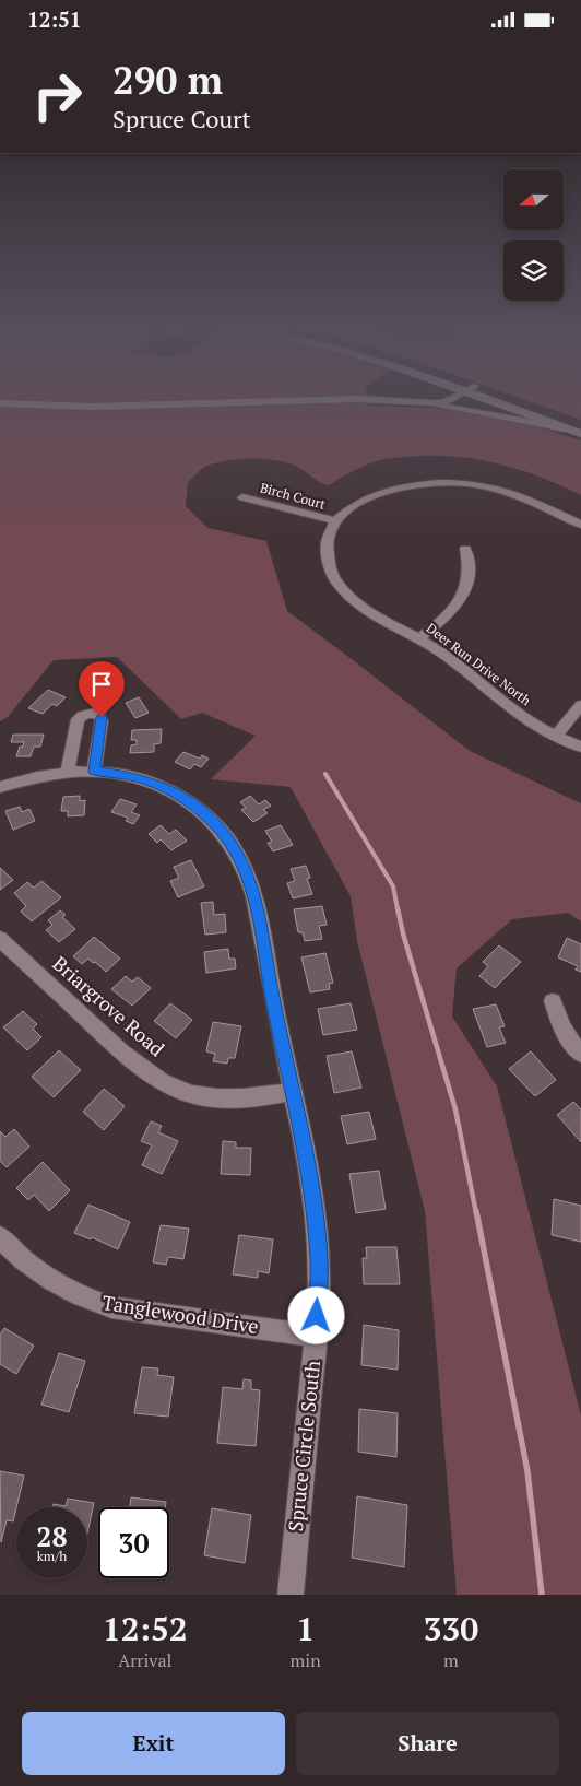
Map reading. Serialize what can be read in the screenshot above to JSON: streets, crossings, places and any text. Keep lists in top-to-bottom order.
{
  "streets": {
    "street": [
      "Birch Court",
      "Deer Run Drive North",
      "Briargrove Road",
      "Tanglewood Drive",
      "Spruce Circle South"
    ]
  },
  "crossings": [
    ["Birch Court", "Deer Run Drive North"],
    ["Briargrove Road", "Spruce Circle South"],
    ["Tanglewood Drive", "Spruce Circle South"]
  ],
  "north": "left",
  "page": {
    "status": "12:51",
    "turn": ["290 m", "Spruce Court"],
    "speed": "28 km/h",
    "limit": "30",
    "eta": [
      "12:52",
      "Arrival",
      "1",
      "min",
      "330",
      "m"
    ],
    "buttons": ["Exit", "Share"]
  }
}
